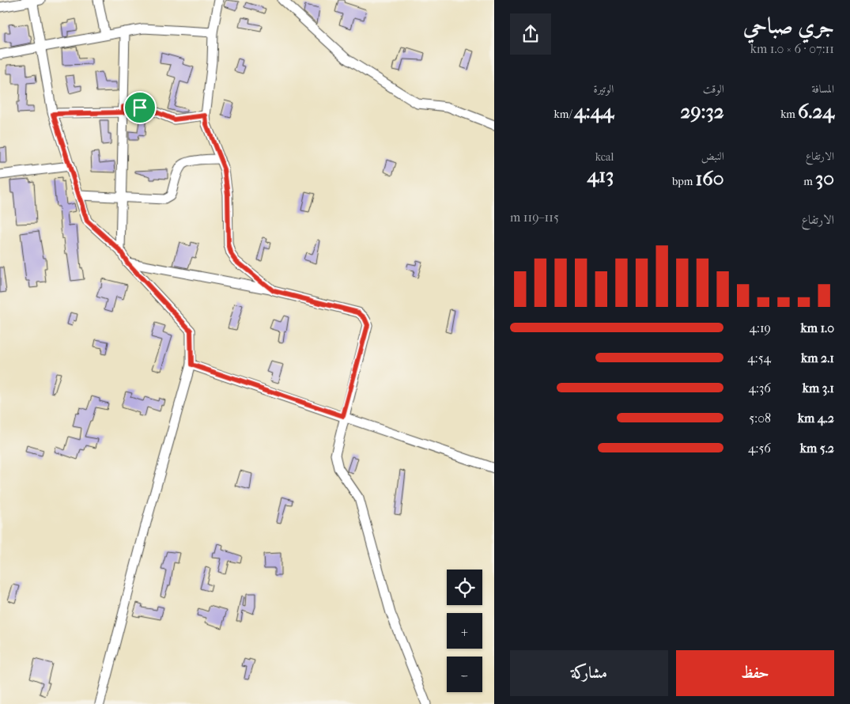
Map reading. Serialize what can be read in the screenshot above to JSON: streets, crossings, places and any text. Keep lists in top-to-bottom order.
{
  "page": {
    "heading": ["جري صباحي", "07:11 · 6 × 1.0 km"],
    "stats": [
      ["المسافة", "6.24 km"],
      ["الوقت", "29:32"],
      ["الوتيرة", "4:44 /km"],
      ["الارتفاع", "30 m"],
      ["النبض", "160 bpm"],
      ["kcal", "413"]
    ],
    "chart": ["الارتفاع", "115–119 m"],
    "list": [
      {
        "name": "1.0 km",
        "note": "4:19"
      },
      {
        "name": "2.1 km",
        "note": "4:54"
      },
      {
        "name": "3.1 km",
        "note": "4:36"
      },
      {
        "name": "4.2 km",
        "note": "5:08"
      },
      {
        "name": "5.2 km",
        "note": "4:56"
      }
    ],
    "map_buttons": ["+", "−"],
    "buttons": ["حفظ", "مشاركة"]
  }
}
